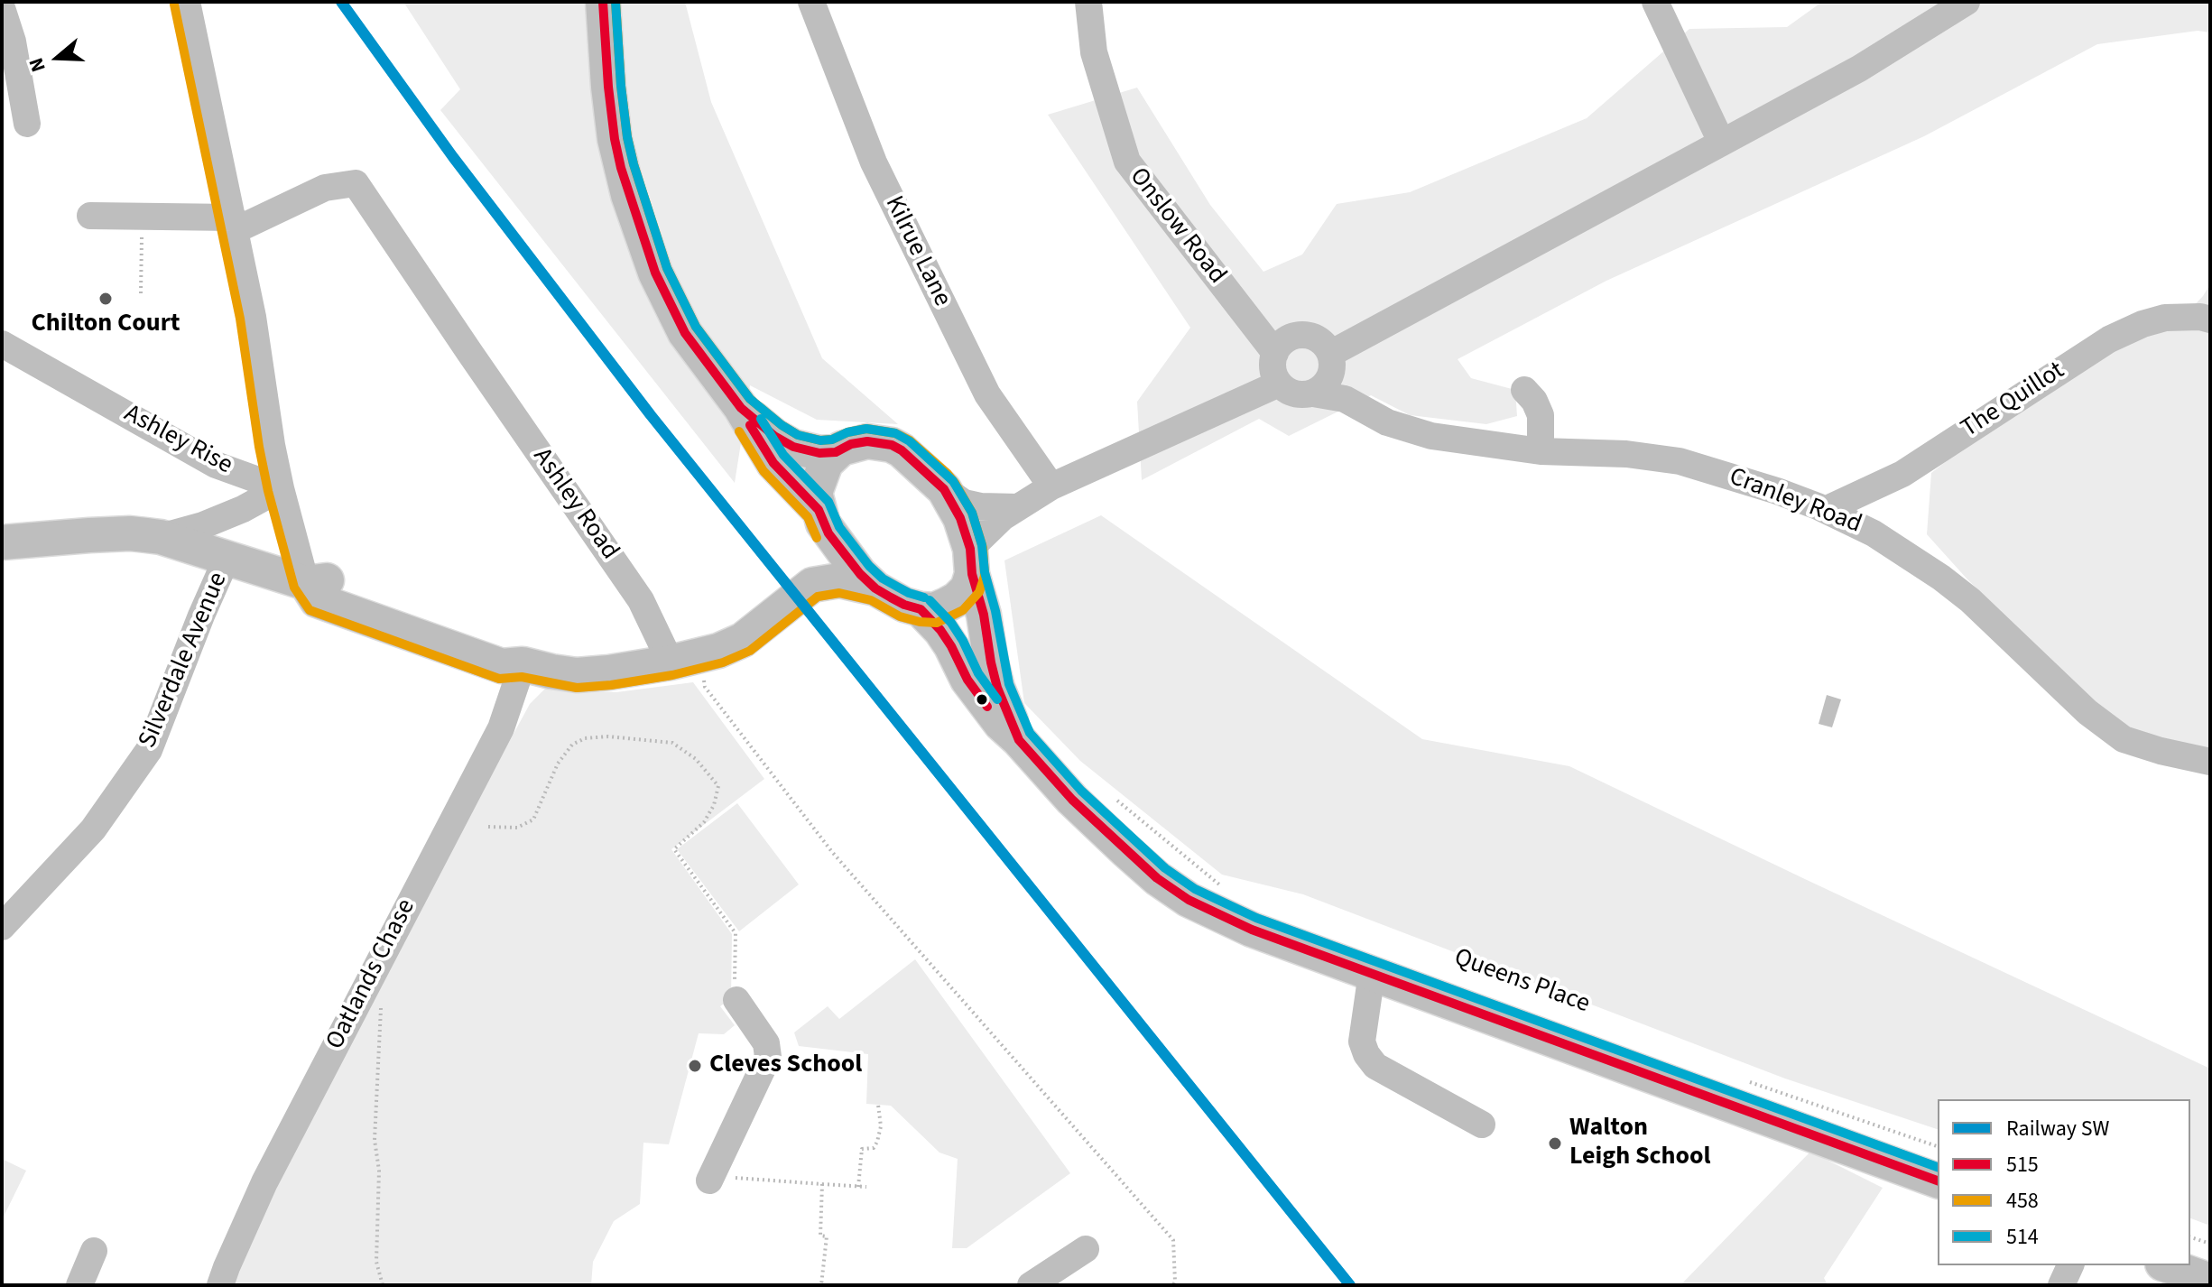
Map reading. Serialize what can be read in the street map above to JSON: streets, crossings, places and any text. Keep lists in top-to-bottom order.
{
  "streets": {
    "street": [
      "Onslow Road",
      "Kilrue Lane",
      "The Quillot",
      "Ashley Rise",
      "Cranley Road",
      "Ashley Road",
      "Silverdale Avenue",
      "Oatlands Chase"
    ]
  },
  "crossings": [
    ["Onslow Road", "Cranley Road"],
    ["The Quillot", "Cranley Road"]
  ],
  "places": ["Chilton Court", "Cleves School", "Walton Leigh School"],
  "lines": [
    "rail line SW",
    "transit line 515",
    "transit line 458",
    "transit line 514"
  ],
  "legend": [
    "Railway SW",
    "515",
    "458",
    "514"
  ],
  "north": "left"
}
